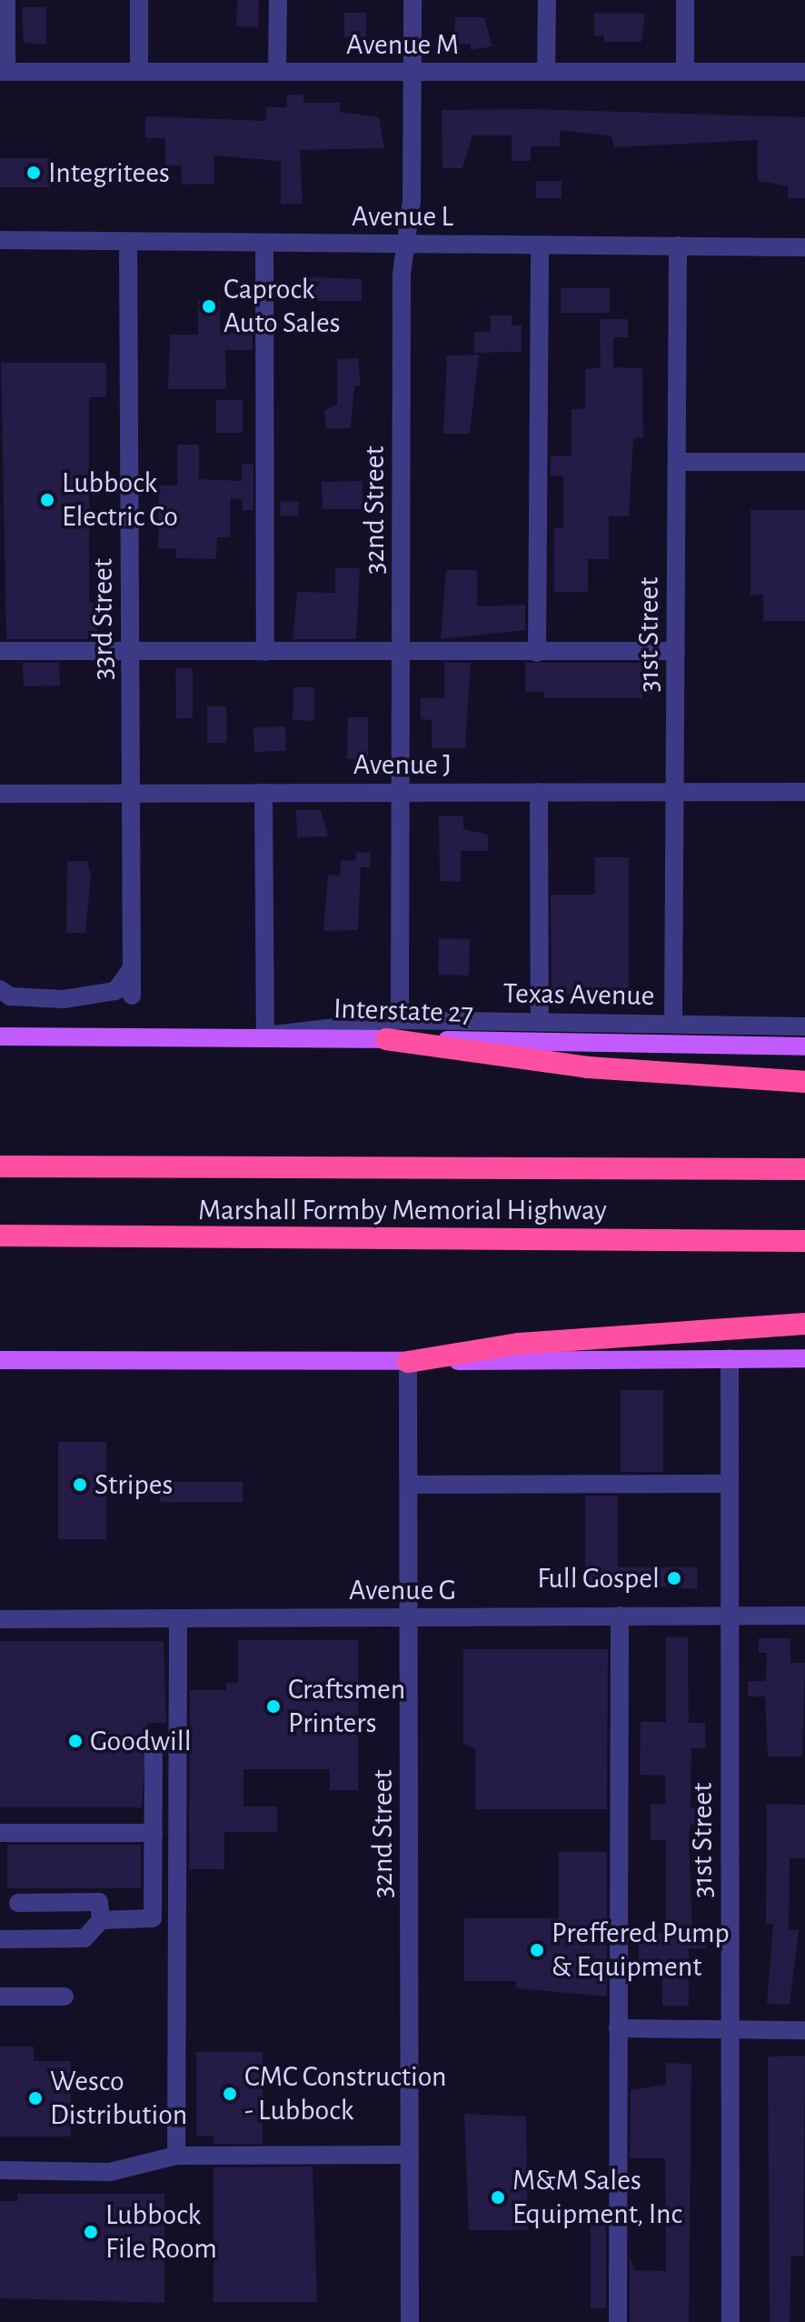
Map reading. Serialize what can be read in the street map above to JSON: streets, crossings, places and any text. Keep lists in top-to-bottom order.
{
  "streets": {
    "highway": ["Marshall Formby Memorial Highway"],
    "main road": ["Interstate 27"],
    "street": [
      "Avenue M",
      "Avenue L",
      "32nd Street",
      "33rd Street",
      "31st Street",
      "Avenue J",
      "Texas Avenue",
      "Avenue G"
    ]
  },
  "crossings": [
    ["Avenue M", "32nd Street"],
    ["Avenue L", "32nd Street"],
    ["Avenue L", "33rd Street"],
    ["Avenue L", "31st Street"],
    ["32nd Street", "Avenue J"],
    ["32nd Street", "Texas Avenue"],
    ["32nd Street", "Avenue G"],
    ["33rd Street", "Avenue J"],
    ["31st Street", "Avenue J"],
    ["31st Street", "Texas Avenue"],
    ["31st Street", "Avenue G"],
    ["Texas Avenue", "Interstate 27"]
  ],
  "places": [
    "Integritees",
    "Caprock Auto Sales",
    "Lubbock Electric Co",
    "Stripes",
    "Full Gospel",
    "Craftsmen Printers",
    "Goodwill",
    "Preffered Pump & Equipment",
    "CMC Construction - Lubbock",
    "Wesco Distribution",
    "M&M Sales Equipment, Inc",
    "Lubbock File Room"
  ]
}
